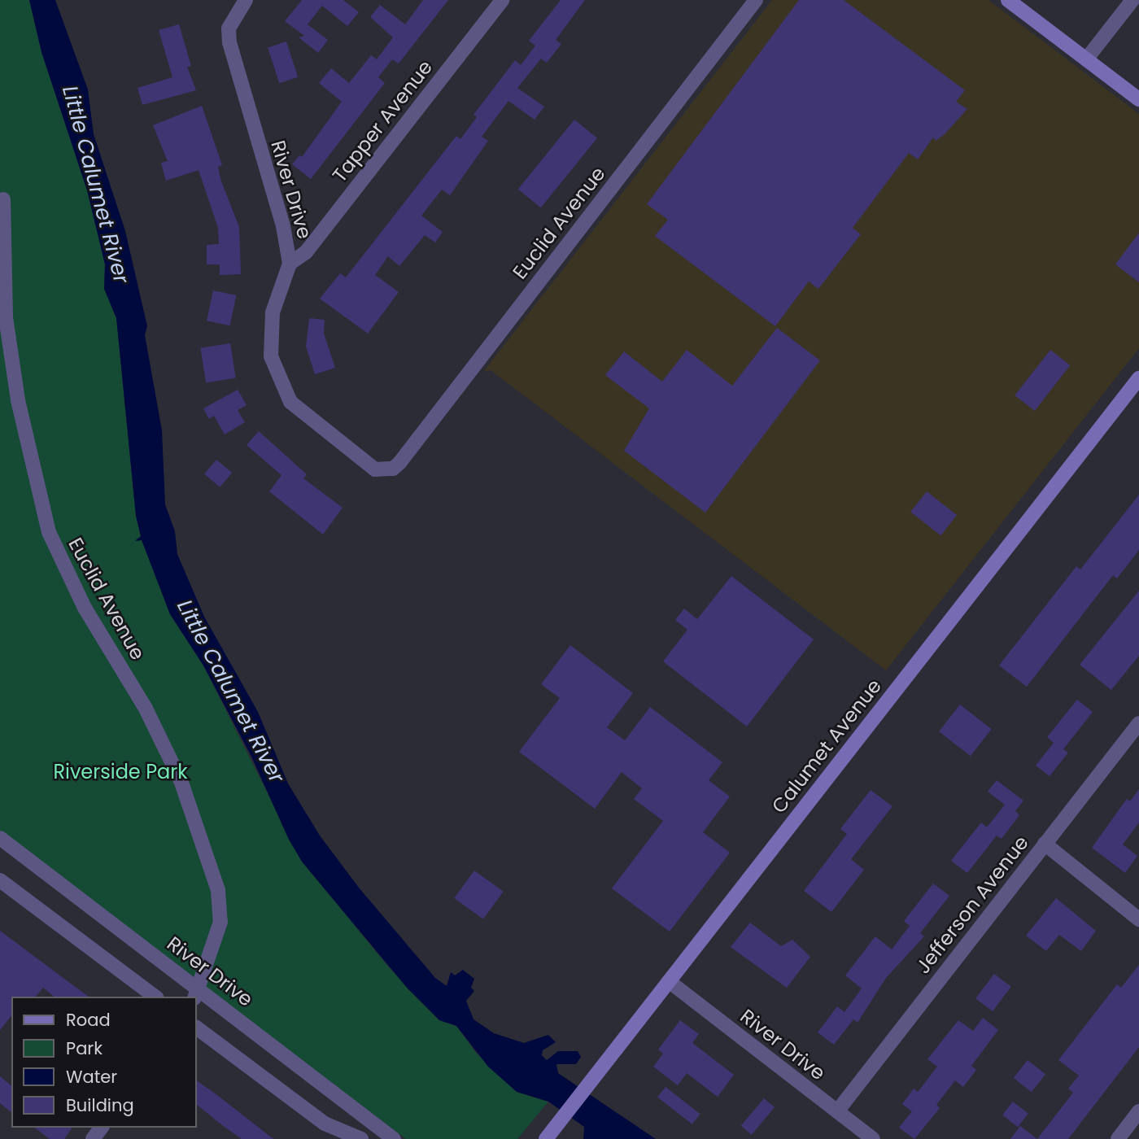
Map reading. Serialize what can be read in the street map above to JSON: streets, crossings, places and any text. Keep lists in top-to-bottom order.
{
  "streets": {
    "main road": ["Calumet Avenue"],
    "street": [
      "Tapper Avenue",
      "River Drive",
      "Euclid Avenue",
      "Jefferson Avenue"
    ]
  },
  "crossings": [
    ["Tapper Avenue", "River Drive"],
    ["River Drive", "Euclid Avenue"],
    ["River Drive", "Calumet Avenue"],
    ["River Drive", "Jefferson Avenue"]
  ],
  "water": ["Little Calumet River"],
  "parks": ["Riverside Park"],
  "legend": [
    "Road",
    "Park",
    "Water",
    "Building"
  ]
}
